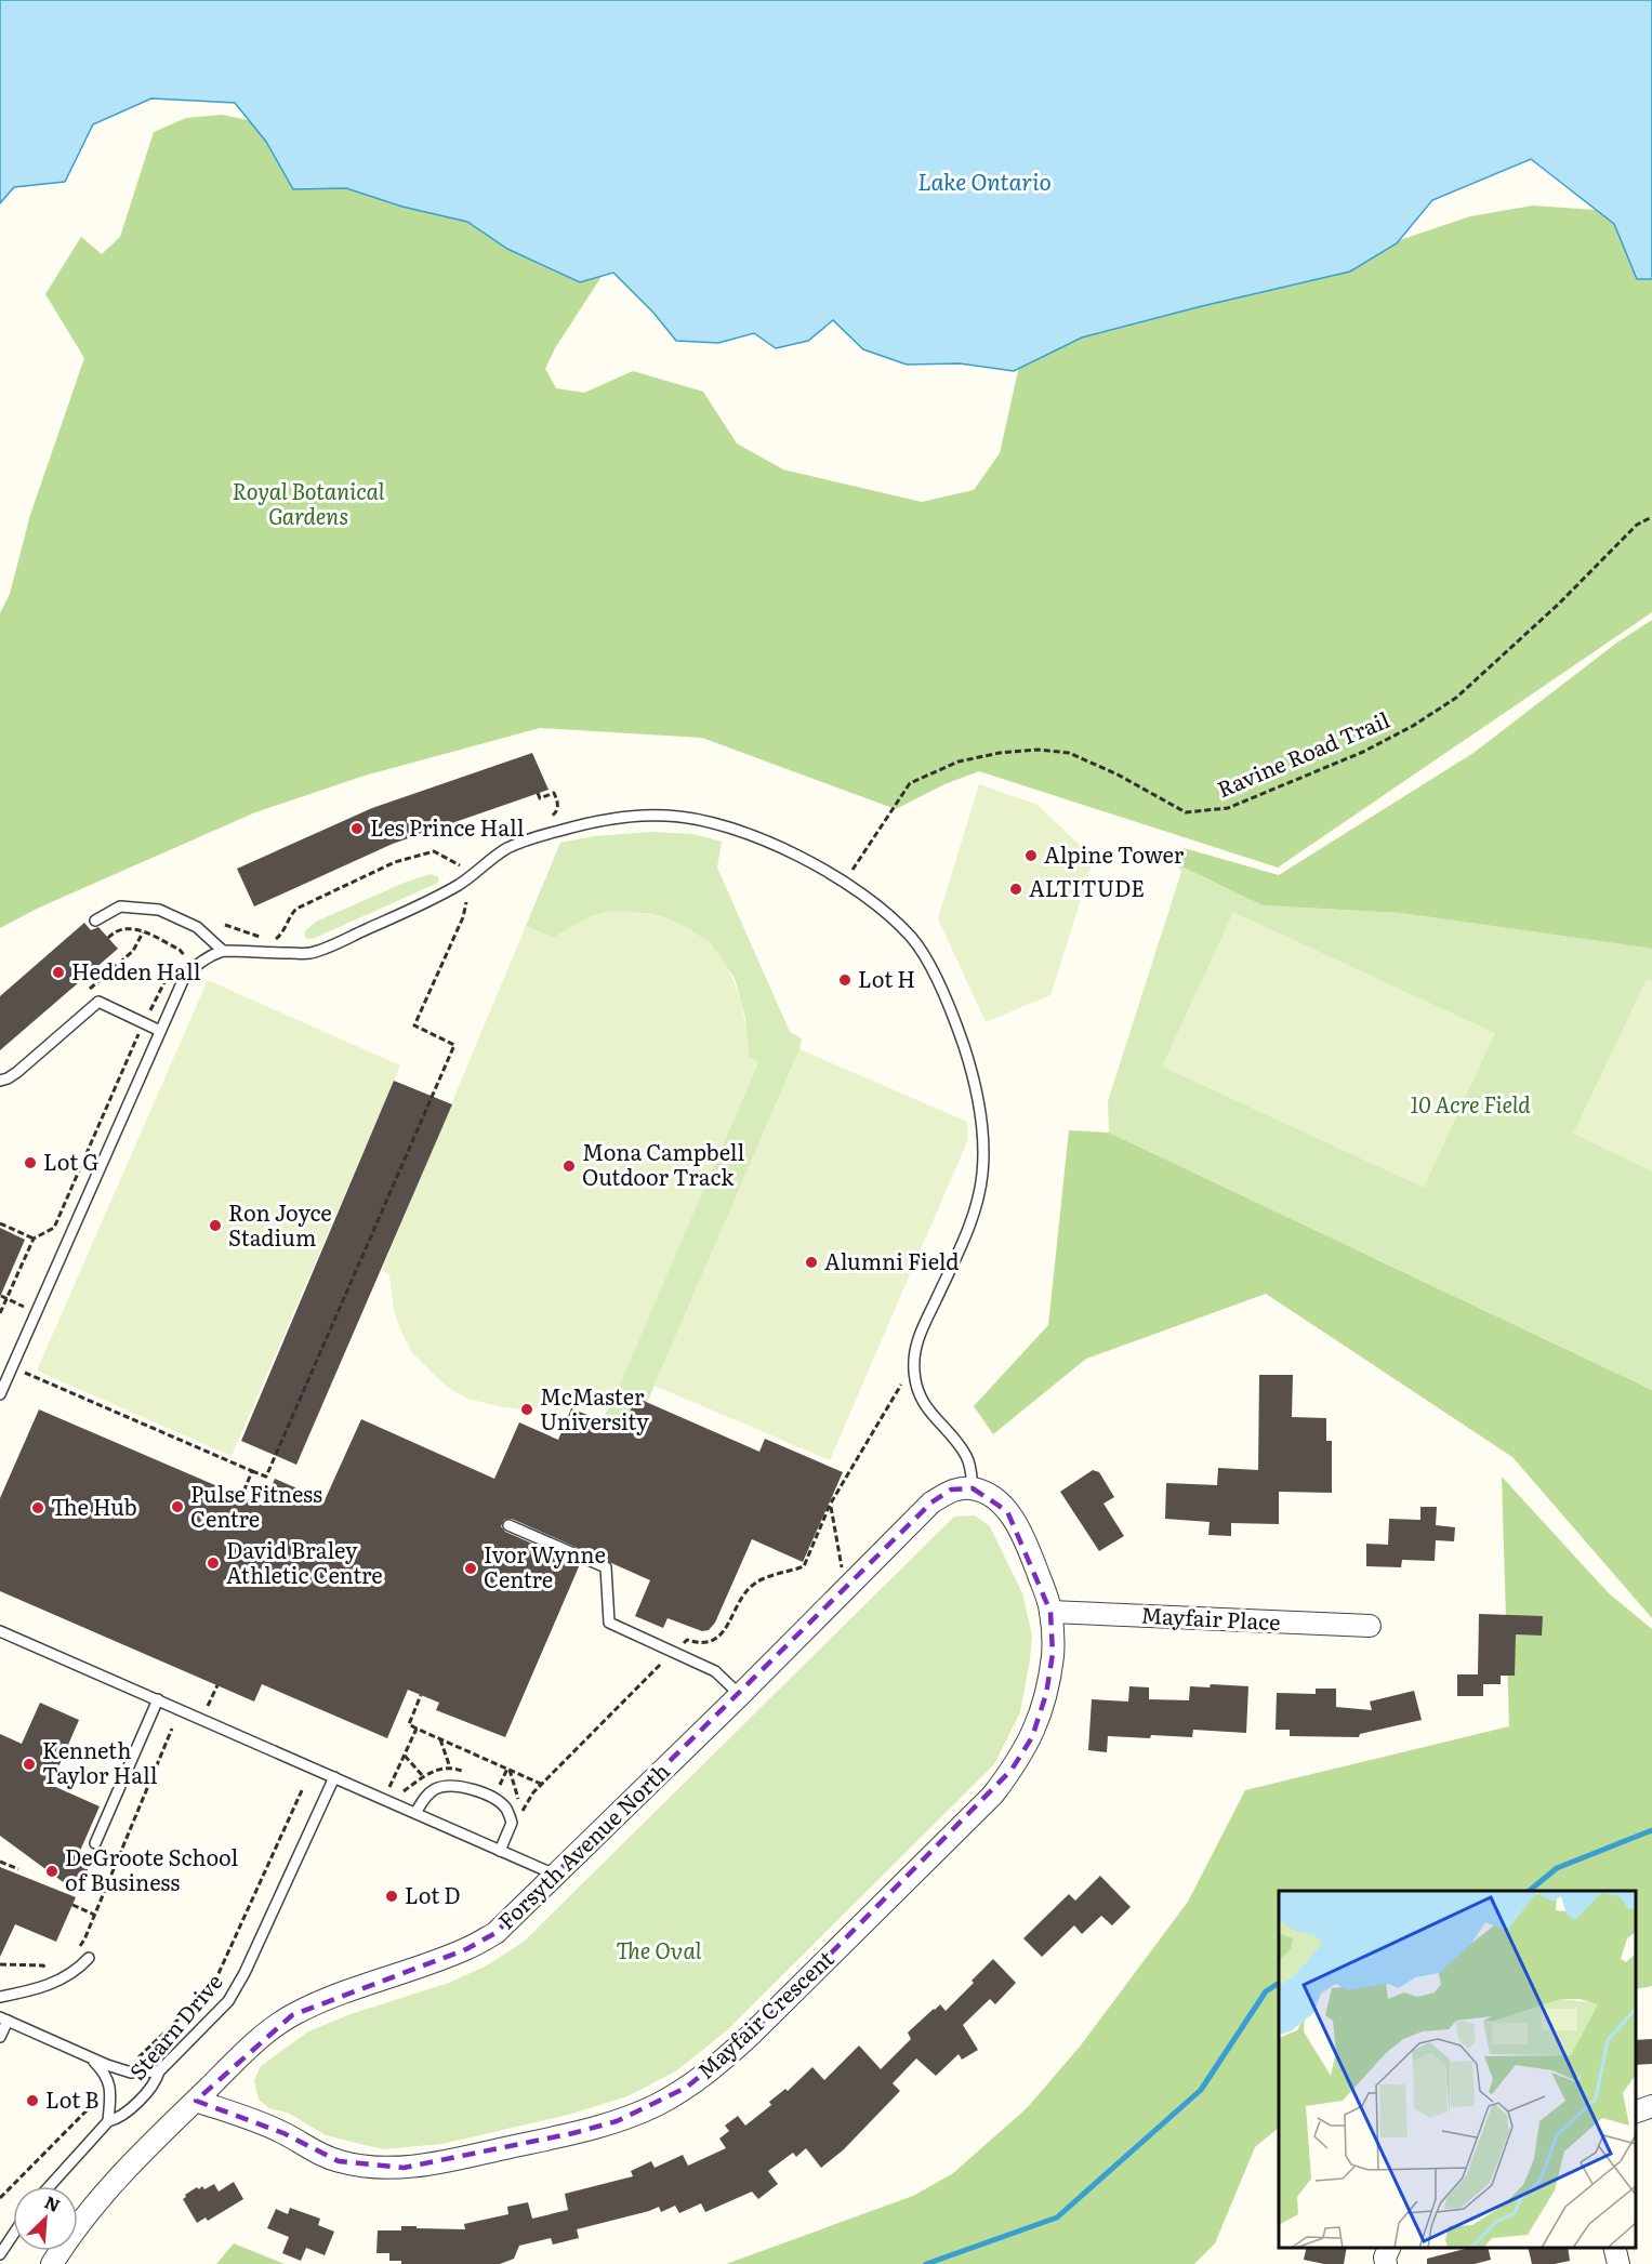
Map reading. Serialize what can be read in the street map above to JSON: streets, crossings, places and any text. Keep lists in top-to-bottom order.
{
  "streets": {
    "street": ["Mayfair Place", "Forsyth Avenue North", "Mayfair Crescent"],
    "lane": ["Stearn Drive"],
    "path": ["Ravine Road Trail"]
  },
  "crossings": [
    ["Mayfair Place", "Mayfair Crescent"],
    ["Forsyth Avenue North", "Mayfair Crescent"]
  ],
  "water": ["Lake Ontario"],
  "parks": ["Royal Botanical Gardens", "10 Acre Field", "The Oval"],
  "places": [
    "Les Prince Hall",
    "Alpine Tower",
    "ALTITUDE",
    "Hedden Hall",
    "Lot H",
    "Lot G",
    "Mona Campbell Outdoor Track",
    "Ron Joyce Stadium",
    "Alumni Field",
    "McMaster University",
    "Pulse Fitness Centre",
    "The Hub",
    "David Braley Athletic Centre",
    "Ivor Wynne Centre",
    "Kenneth Taylor Hall",
    "DeGroote School of Business",
    "Lot D",
    "Lot B"
  ],
  "north": "top right"
}
